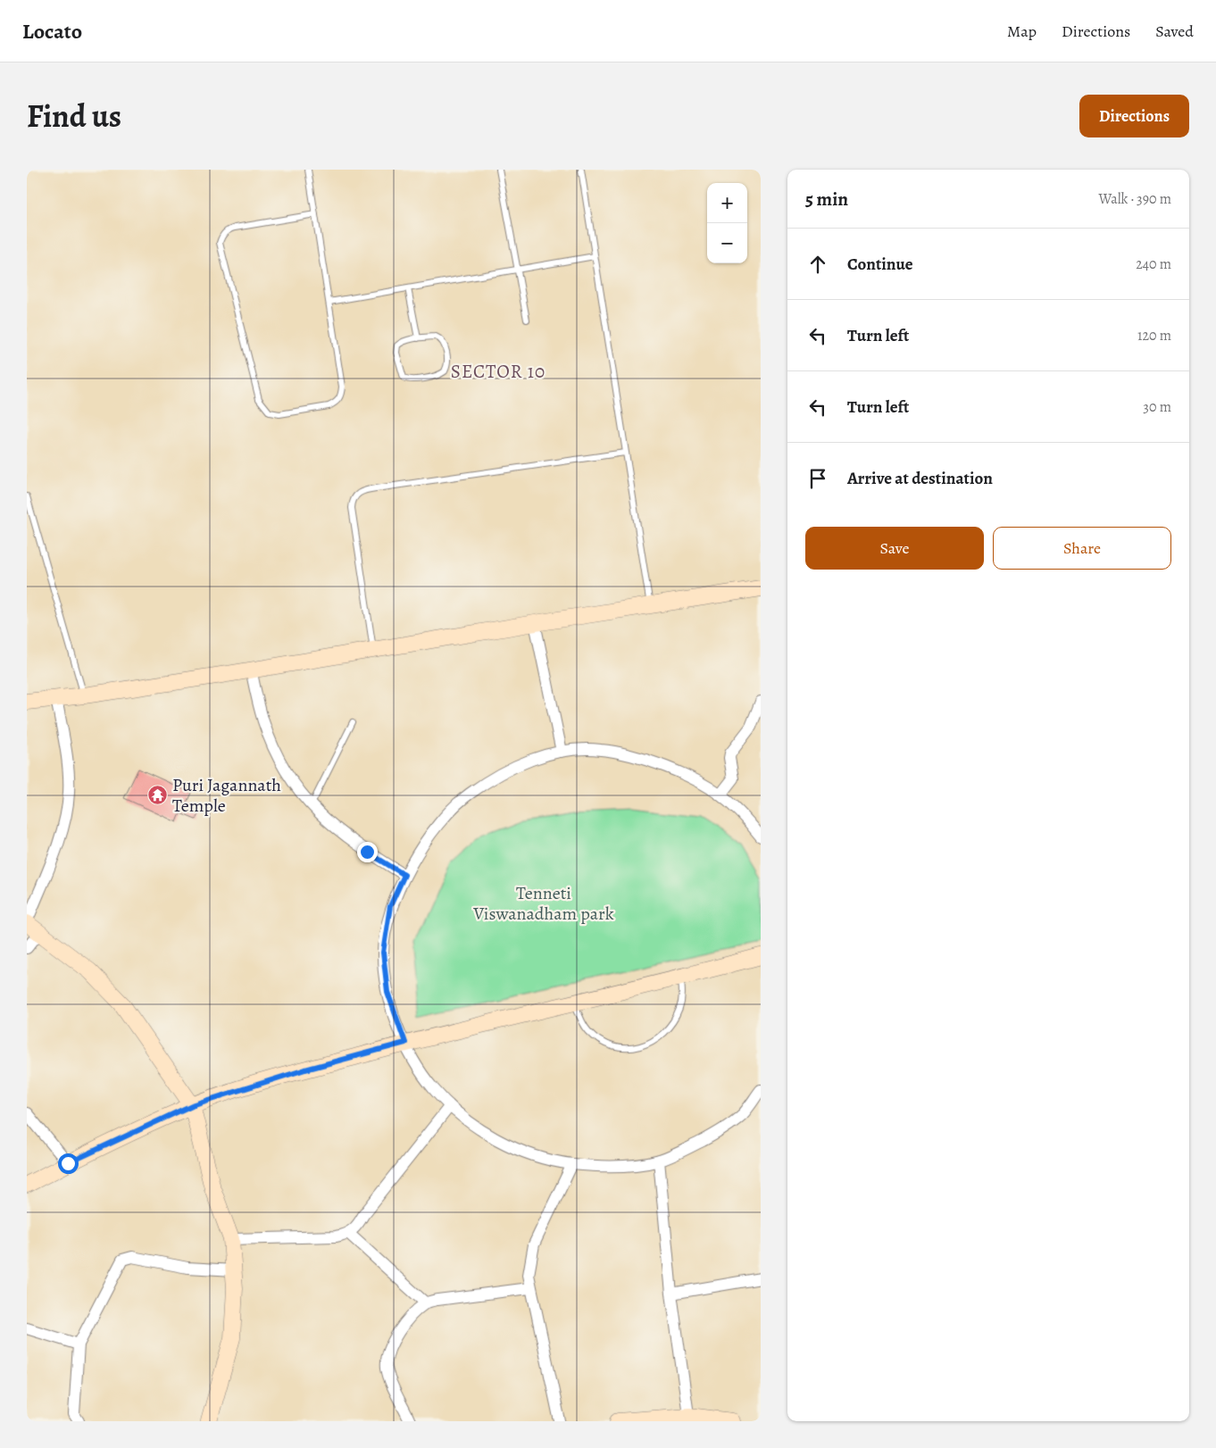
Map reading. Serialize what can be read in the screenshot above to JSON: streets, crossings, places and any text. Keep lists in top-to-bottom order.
{
  "districts": ["SECTOR 10"],
  "parks": ["Tenneti Viswanadham park"],
  "places": {
    "temple": ["Puri Jagannath Temple"]
  },
  "page": {
    "header": "Locato",
    "nav": ["Map", "Directions", "Saved"],
    "title": "Find us",
    "buttons": [
      "Directions",
      ["Save", "Share"]
    ],
    "heading": ["5 min", "Walk · 390 m"],
    "map_buttons": ["+", "−"],
    "list": [
      ["Continue", "240 m"],
      ["Turn left", "120 m"],
      ["Turn left", "30 m"],
      "Arrive at destination"
    ]
  }
}
